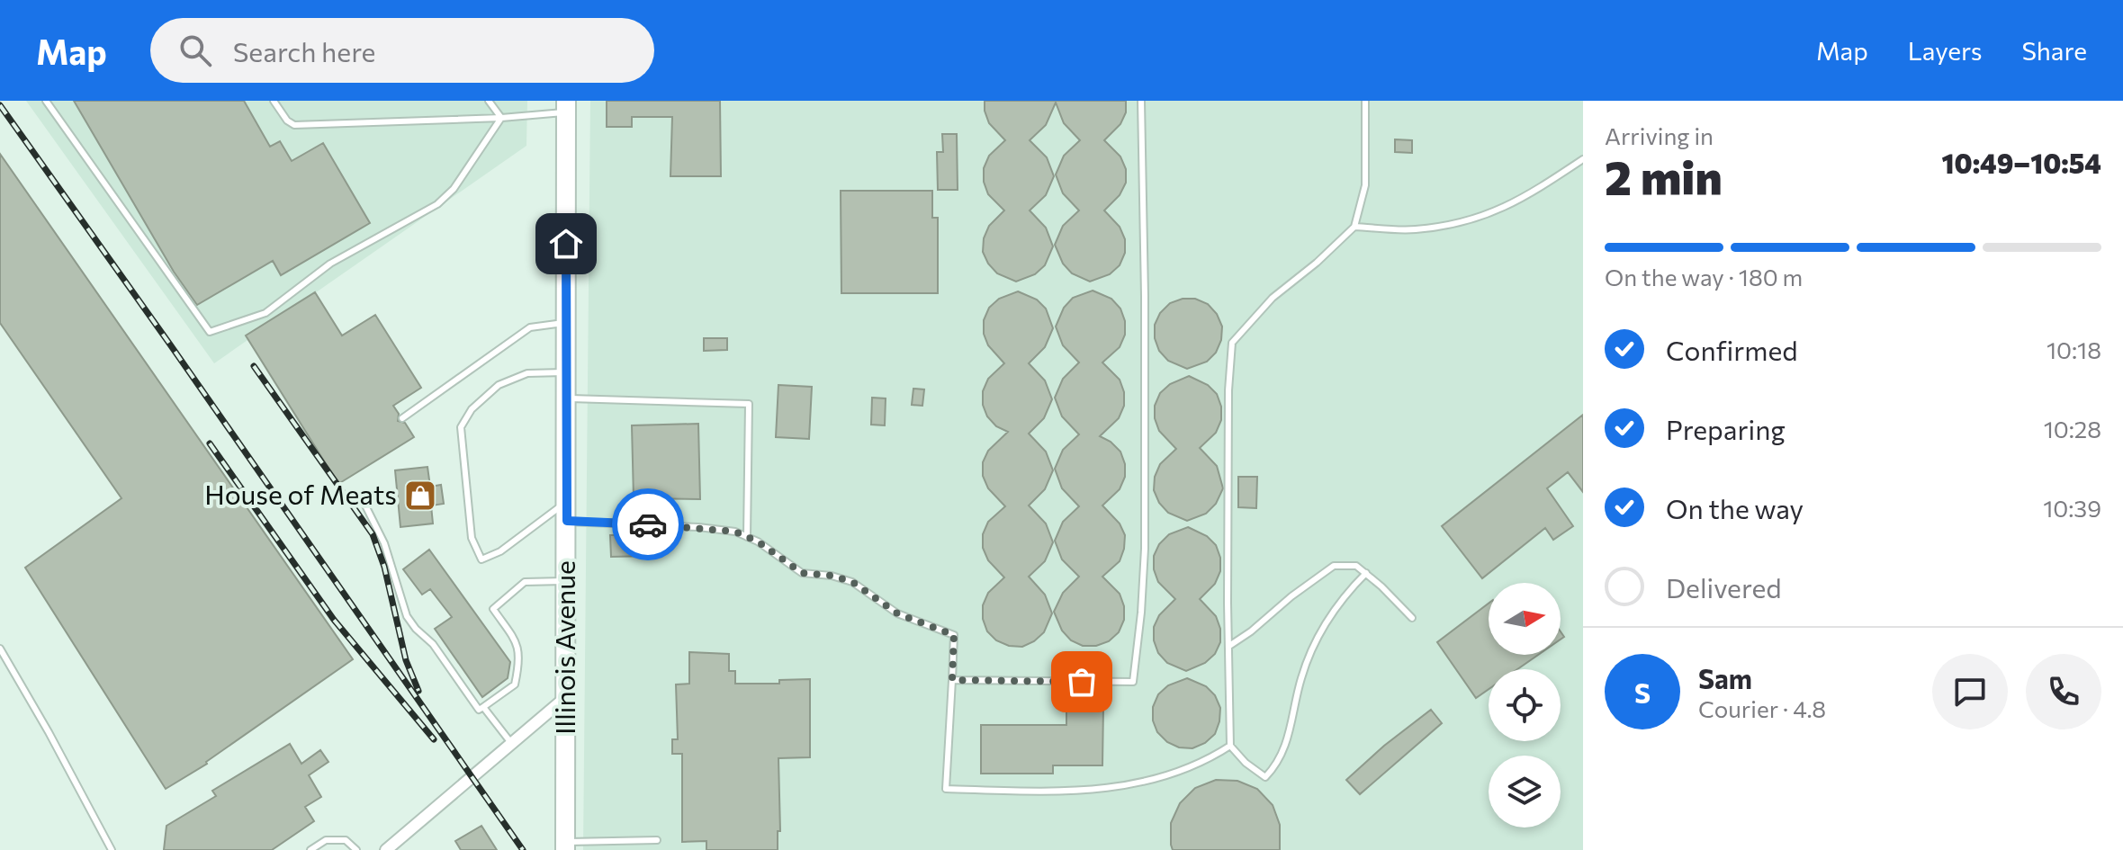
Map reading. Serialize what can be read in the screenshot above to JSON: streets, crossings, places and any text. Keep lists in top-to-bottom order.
{
  "streets": {
    "main road": ["Illinois Avenue"]
  },
  "places": {
    "shop": ["House of Meats"]
  },
  "north": "right",
  "page": {
    "header": "Map",
    "search": "Search here",
    "nav": ["Map", "Layers", "Share"],
    "heading": ["2 min", "Arriving in", "10:49–10:54"],
    "panel": ["Sam", "Courier · 4.8"],
    "bar": "On the way · 180 m",
    "list": [
      ["Confirmed", "10:18"],
      ["Preparing", "10:28"],
      ["On the way", "10:39"],
      "Delivered"
    ],
    "round": "S"
  }
}
